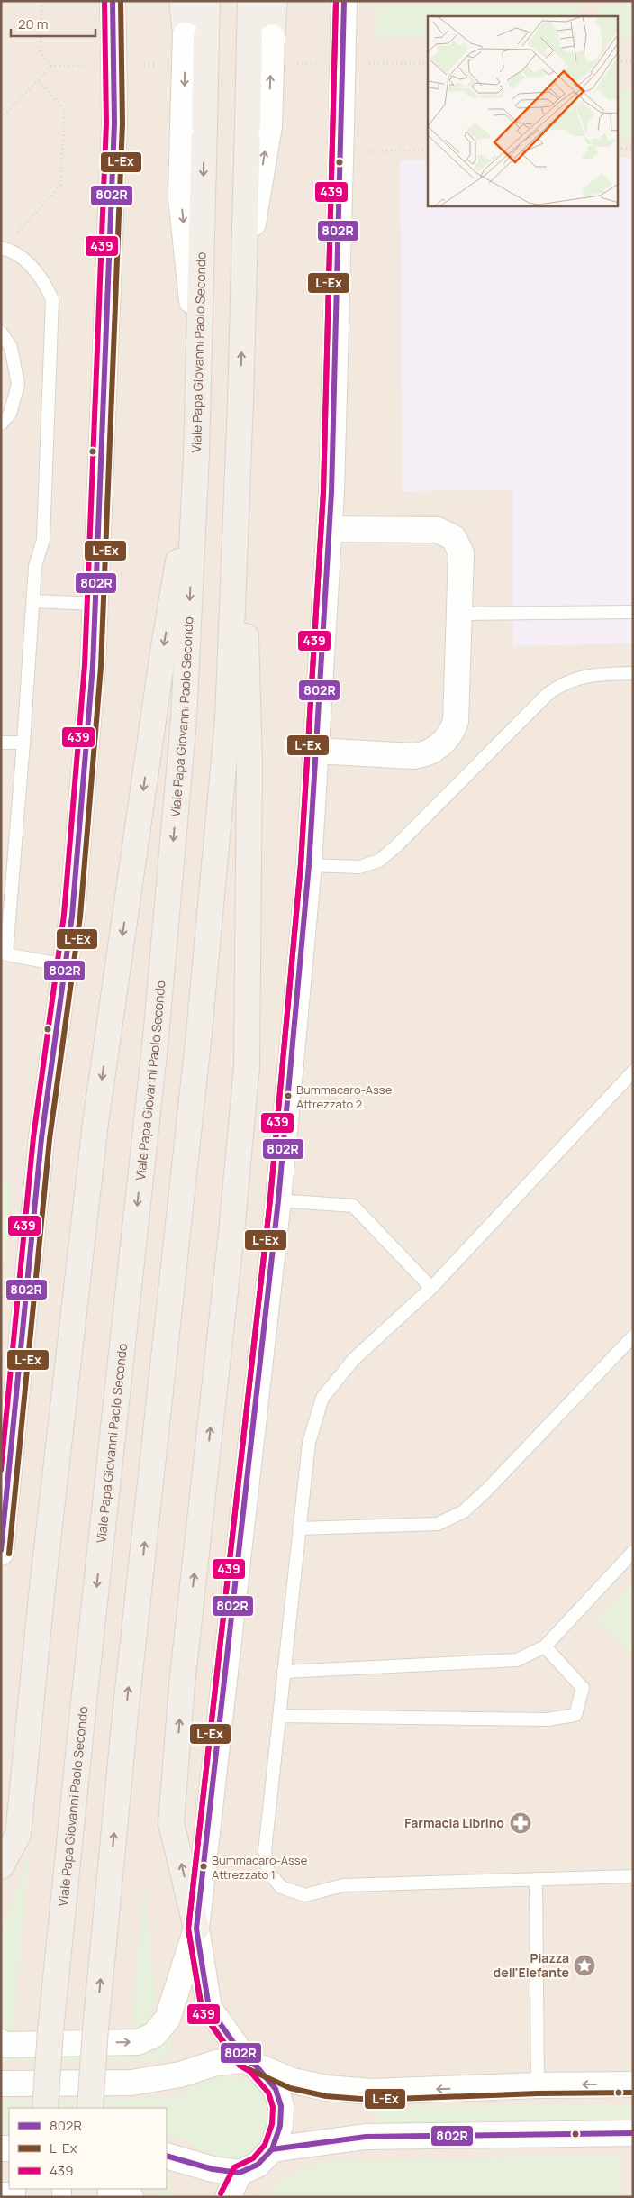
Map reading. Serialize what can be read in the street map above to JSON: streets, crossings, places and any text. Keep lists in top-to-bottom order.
{
  "streets": {
    "main road": ["Viale Papa Giovanni Paolo Secondo"]
  },
  "places": {
    "other": ["Bummacaro-Asse Attrezzato 2", "Bummacaro-Asse Attrezzato 1"],
    "pharmacy": ["Farmacia Librino"],
    "place": ["Piazza dell'Elefante"]
  },
  "lines": ["transit line 802R", "transit line L-Ex", "transit line 439"],
  "legend": ["802R", "L-Ex", "439"],
  "scale_bar": "20 m"
}
